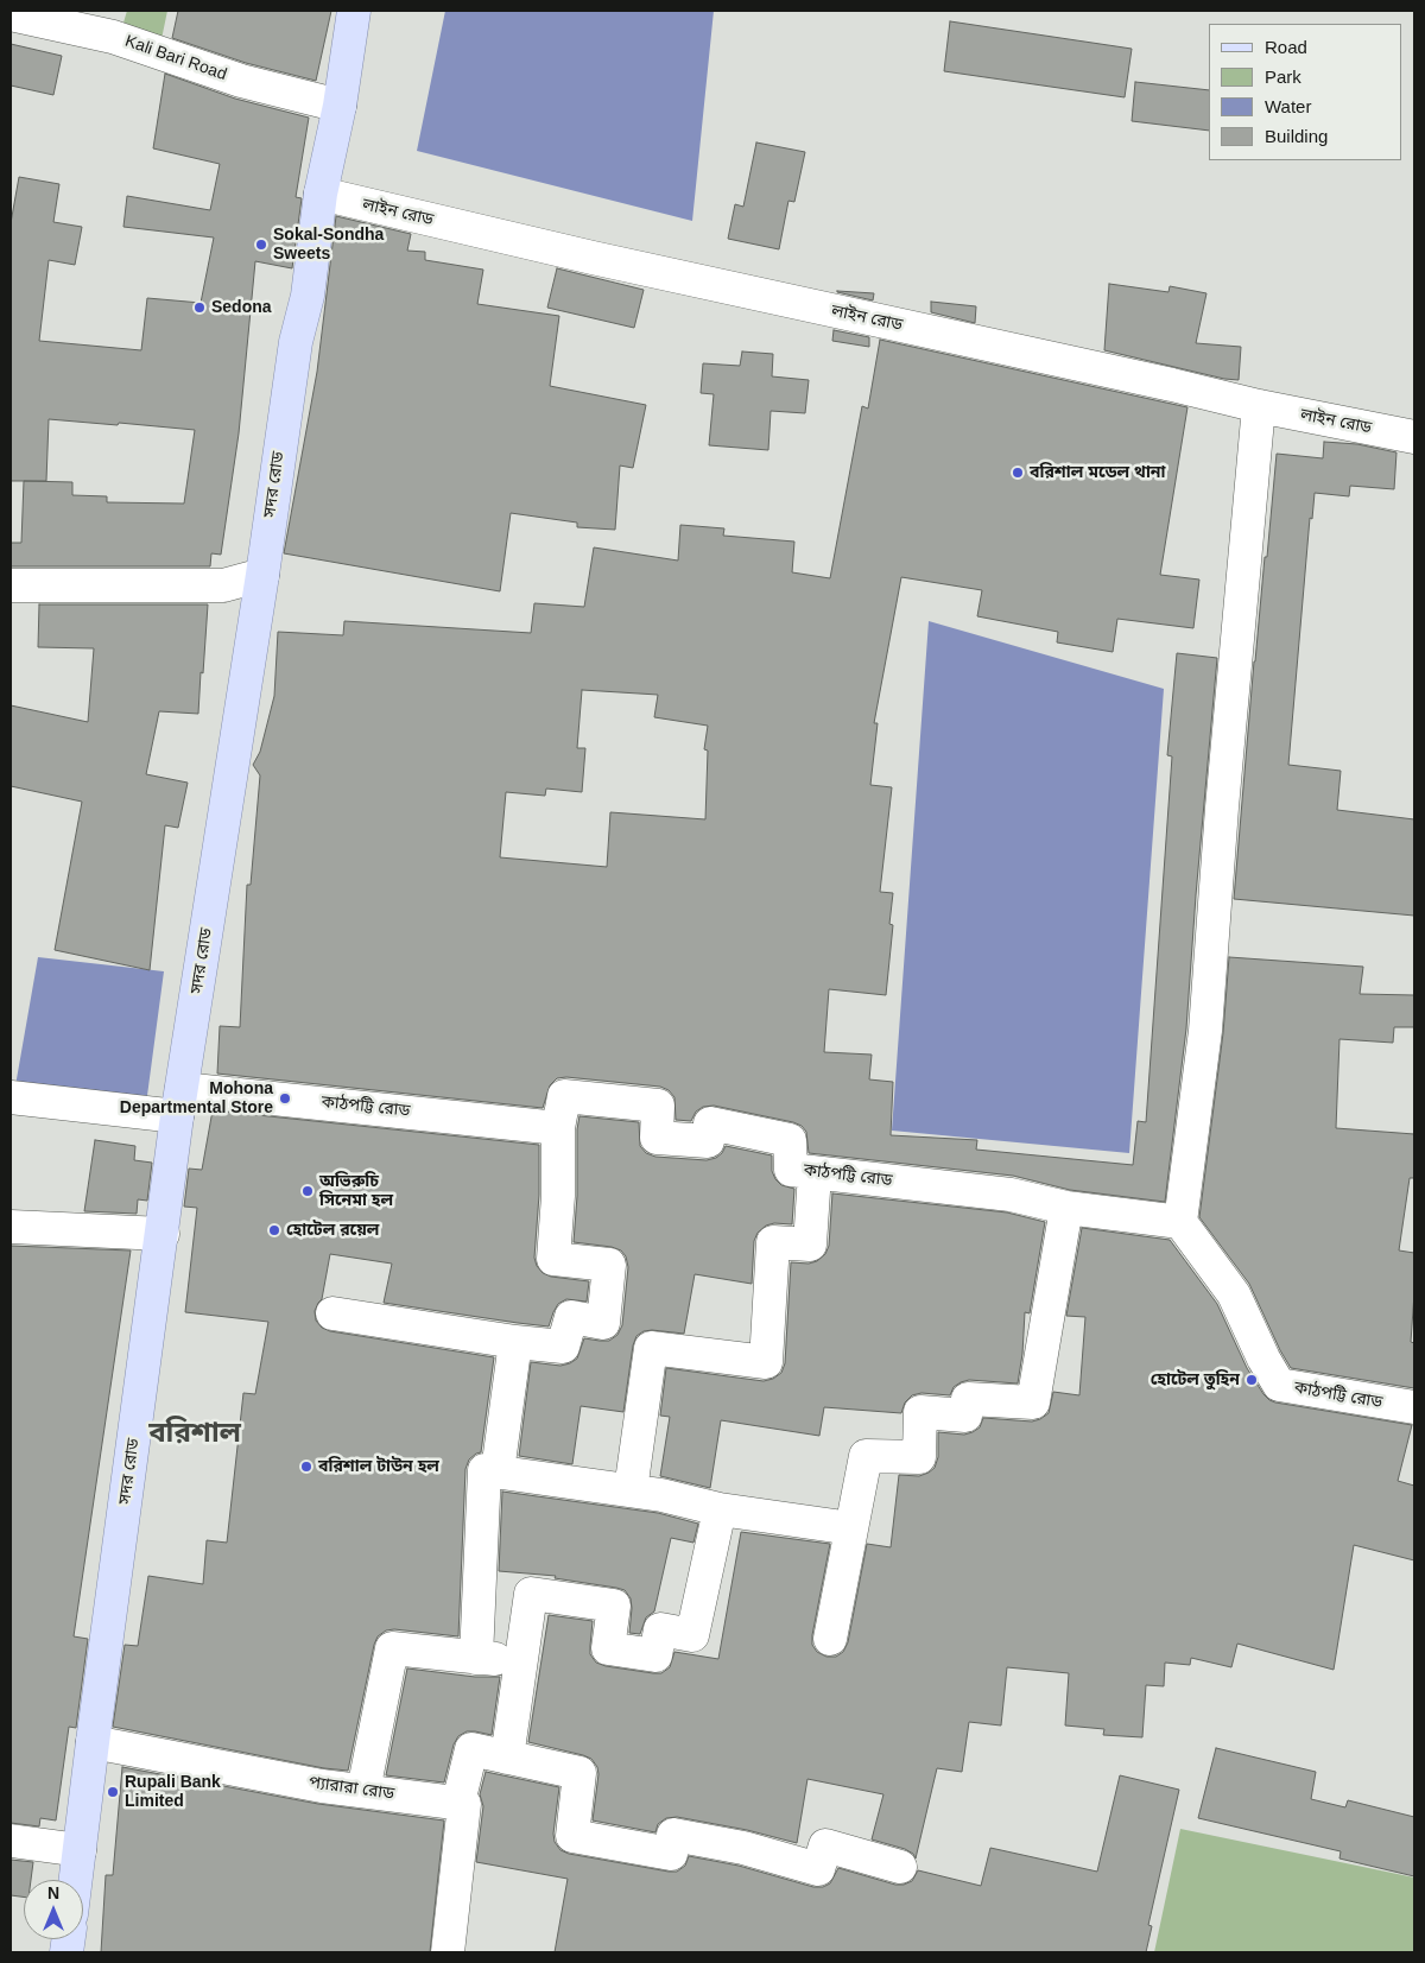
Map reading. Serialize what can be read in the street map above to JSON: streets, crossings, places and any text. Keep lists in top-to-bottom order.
{
  "streets": {
    "main road": ["সদর রোড"],
    "street": [
      "Kali Bari Road",
      "লাইন রোড",
      "কাঠপট্টি রোড",
      "প্যারারা রোড"
    ]
  },
  "crossings": [
    ["Kali Bari Road", "সদর রোড"],
    ["লাইন রোড", "সদর রোড"],
    ["সদর রোড", "কাঠপট্টি রোড"],
    ["সদর রোড", "প্যারারা রোড"]
  ],
  "districts": ["বরিশাল"],
  "places": [
    "Sokal-Sondha Sweets",
    "Sedona",
    "বরিশাল মডেল থানা",
    "Mohona Departmental Store",
    "অভিরুচি সিনেমা হল",
    "হোটেল রয়েল",
    "হোটেল তুহিন",
    "বরিশাল টাউন হল",
    "Rupali Bank Limited"
  ],
  "legend": [
    "Road",
    "Park",
    "Water",
    "Building"
  ],
  "north": "top"
}
